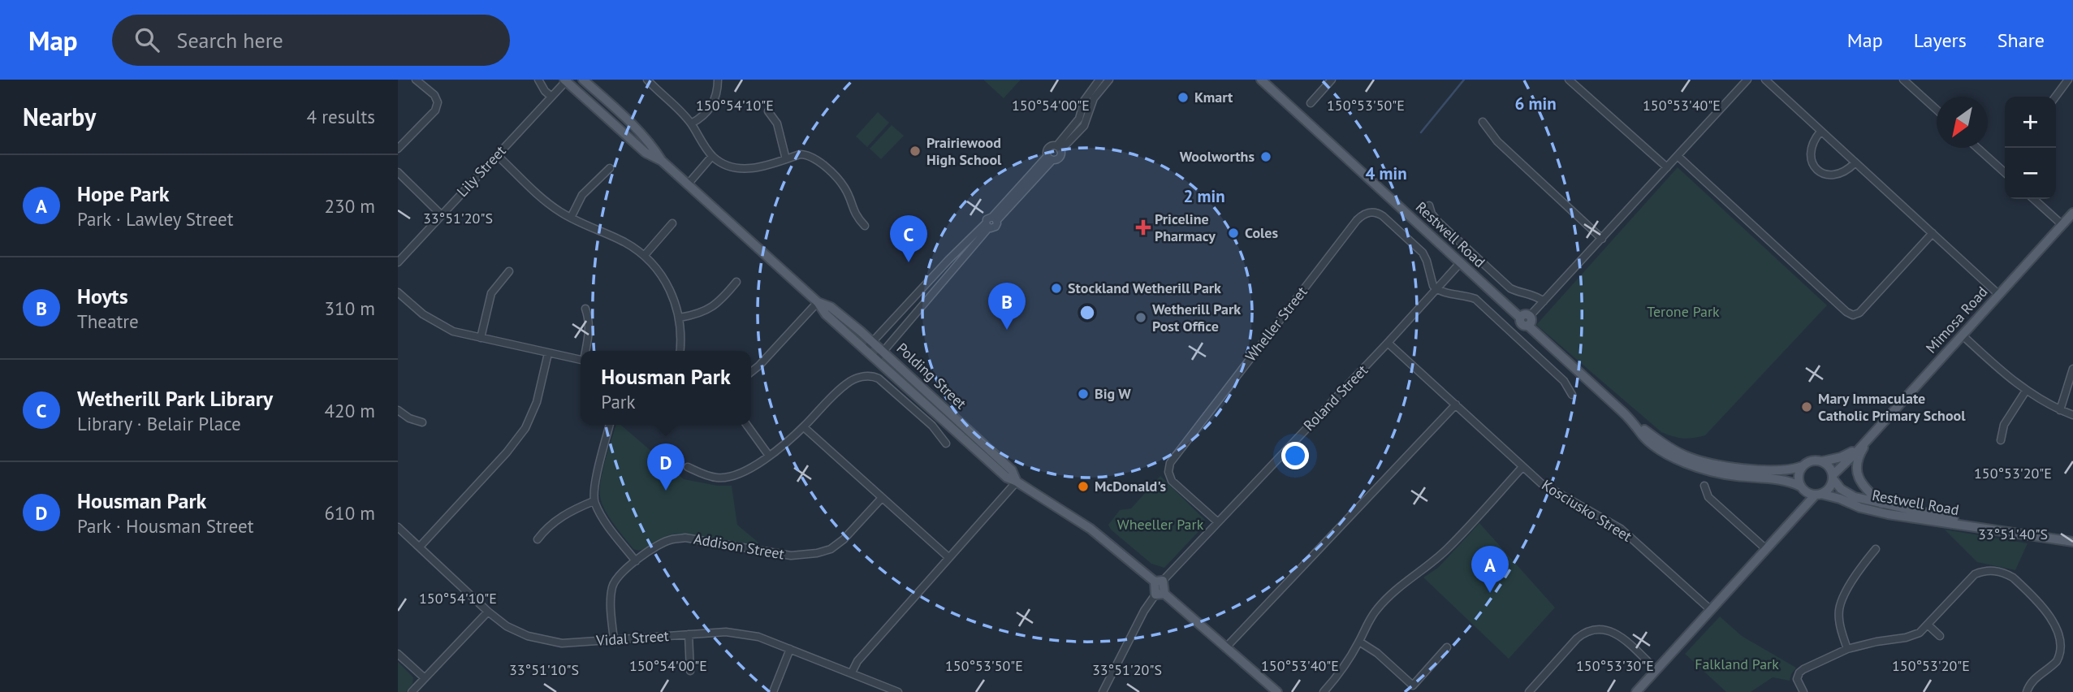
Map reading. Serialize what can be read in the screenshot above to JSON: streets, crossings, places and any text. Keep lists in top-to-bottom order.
{
  "streets": {
    "main road": ["Restwell Road", "Mimosa Road", "Polding Street"],
    "street": [
      "Lily Street",
      "Wheller Street",
      "Roland Street",
      "Kosciusko Street",
      "Addison Street",
      "Vidal Street"
    ]
  },
  "crossings": [
    ["Lily Street", "Polding Street"],
    ["Restwell Road", "Mimosa Road"],
    ["Restwell Road", "Roland Street"],
    ["Wheller Street", "Roland Street"],
    ["Polding Street", "Roland Street"],
    ["Roland Street", "Kosciusko Street"],
    ["Addison Street", "Vidal Street"]
  ],
  "parks": ["Terone Park", "Wheeller Park", "Falkland Park"],
  "places": {
    "other": [
      "Kmart",
      "Prairiewood High School",
      "Woolworths",
      "Coles",
      "Stockland Wetherill Park",
      "Wetherill Park Post Office",
      "Big W",
      "Mary Immaculate Catholic Primary School",
      "McDonald's"
    ],
    "health": ["Priceline Pharmacy"]
  },
  "north": "bottom left",
  "page": {
    "header": "Map",
    "search": "Search here",
    "nav": ["Map", "Layers", "Share"],
    "heading": ["Nearby", "4 results"],
    "map_buttons": ["+", "−"],
    "list": [
      {
        "mark": "A",
        "name": "Hope Park",
        "note": "Park · Lawley Street",
        "value": "230 m"
      },
      {
        "mark": "B",
        "name": "Hoyts",
        "note": "Theatre",
        "value": "310 m"
      },
      {
        "mark": "C",
        "name": "Wetherill Park Library",
        "note": "Library · Belair Place",
        "value": "420 m"
      },
      {
        "mark": "D",
        "name": "Housman Park",
        "note": "Park · Housman Street",
        "value": "610 m"
      }
    ],
    "pins": [
      "C",
      "B",
      "D",
      "A"
    ],
    "popup": ["Housman Park", "Park"]
  },
  "coordinates": [
    "150°54'00\"E",
    "150°53'50\"E",
    "150°53'40\"E",
    "150°54'10\"E",
    "33°51'20\"S",
    "150°53'20\"E",
    "33°51'40\"S",
    "150°53'30\"E",
    "33°51'10\"S"
  ],
  "rings": ["6 min", "4 min", "2 min"]
}
